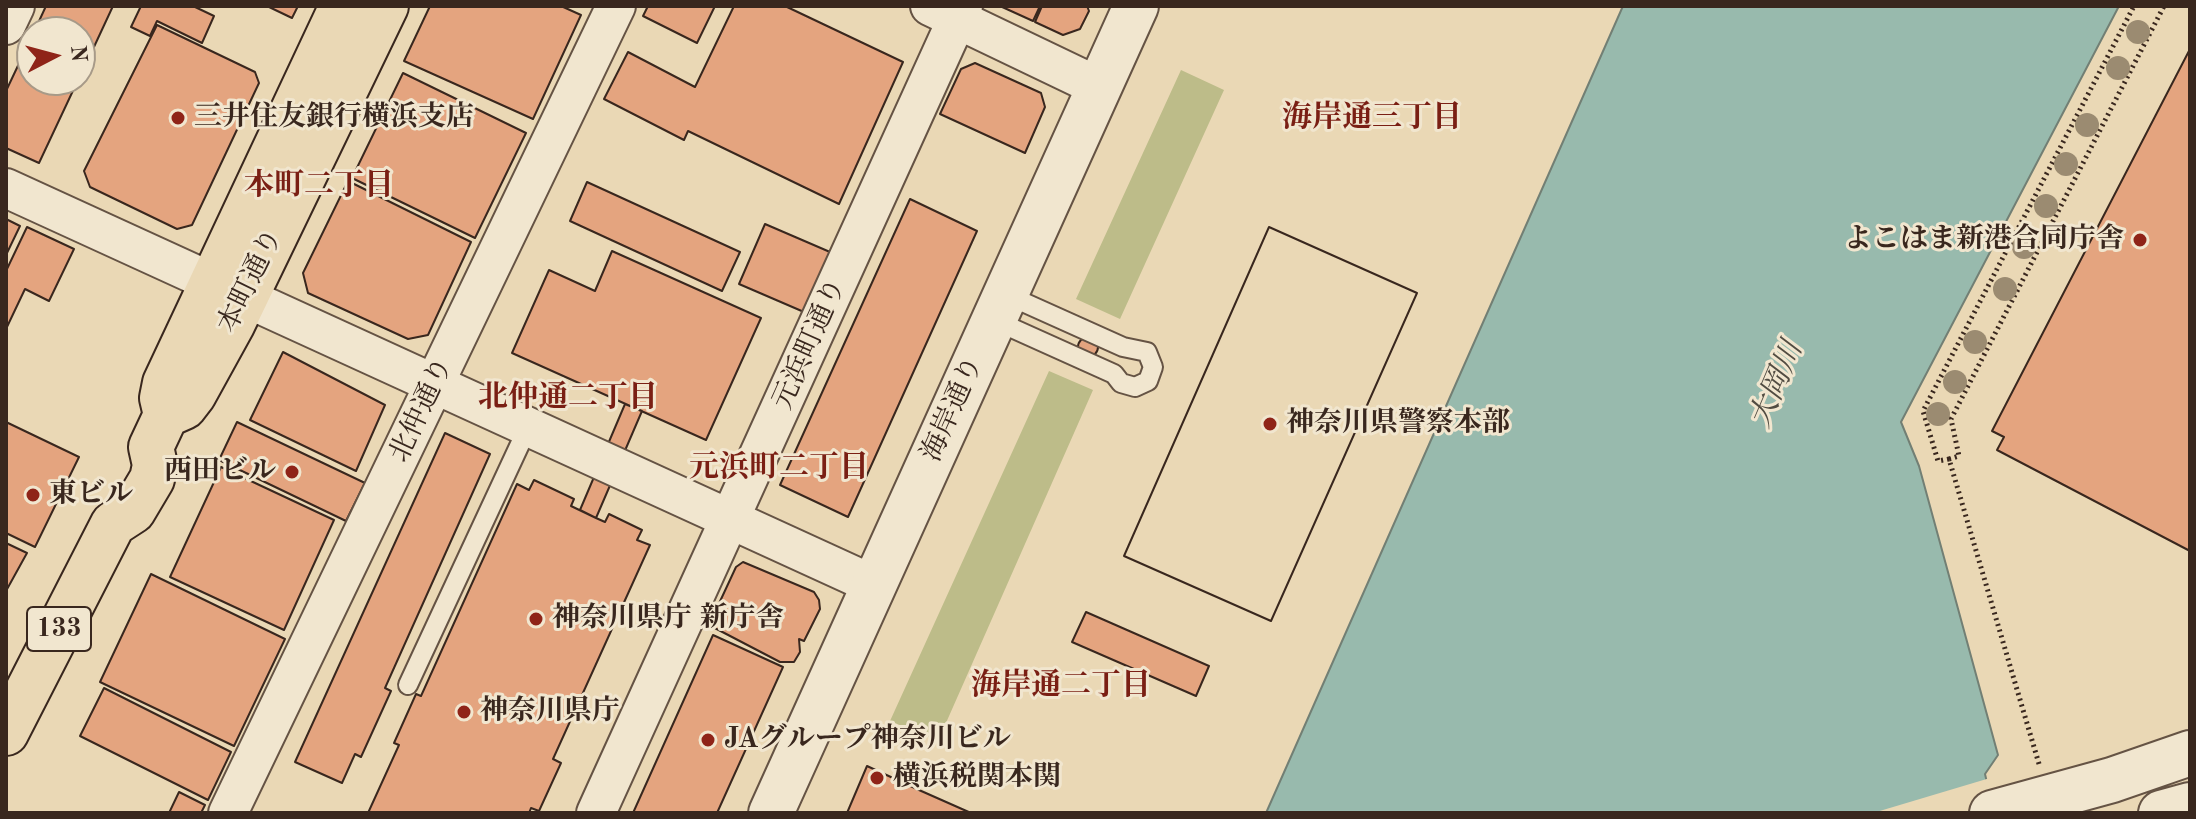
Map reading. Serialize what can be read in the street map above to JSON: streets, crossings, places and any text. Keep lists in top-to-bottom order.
{
  "streets": {
    "highway": ["本町通り", "133"],
    "street": ["元浜町通り", "海岸通り", "北仲通り"]
  },
  "districts": [
    "海岸通三丁目",
    "本町二丁目",
    "北仲通二丁目",
    "元浜町二丁目",
    "海岸通二丁目"
  ],
  "water": ["大岡川"],
  "places": [
    "三井住友銀行横浜支店",
    "よこはま新港合同庁舎",
    "神奈川県警察本部",
    "西田ビル",
    "東ビル",
    "神奈川県庁 新庁舎",
    "神奈川県庁",
    "JAグループ神奈川ビル",
    "横浜税関本関"
  ],
  "north": "right"
}
